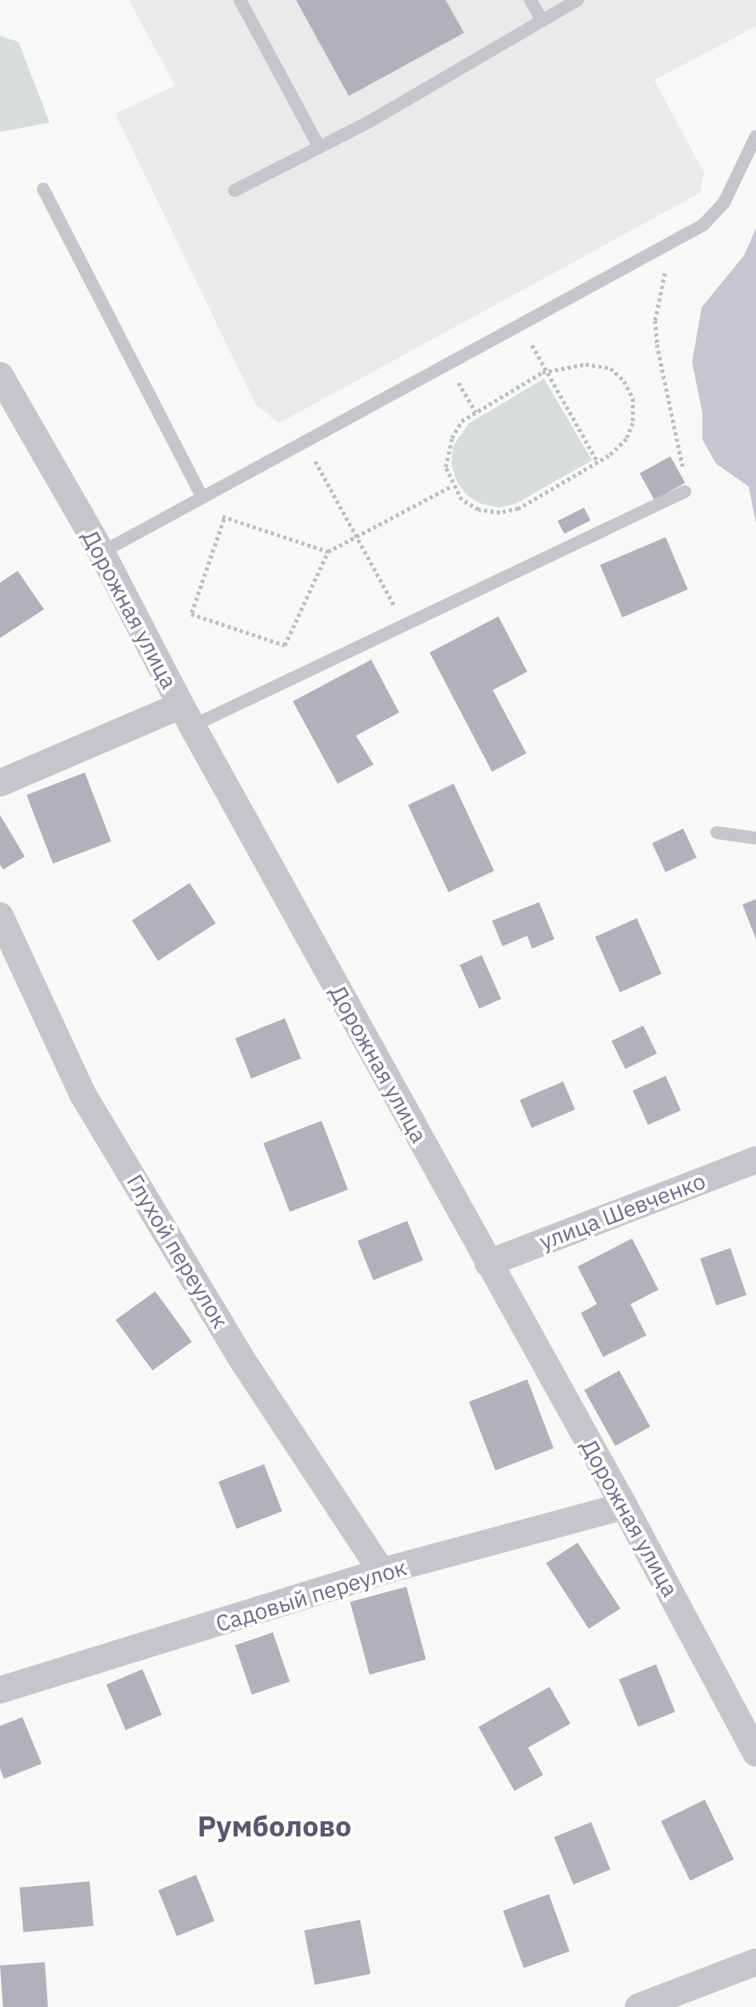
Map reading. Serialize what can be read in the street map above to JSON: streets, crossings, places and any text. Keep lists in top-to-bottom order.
{
  "streets": {
    "street": [
      "Дорожная улица",
      "улица Шевченко",
      "Глухой переулок",
      "Садовый переулок"
    ]
  },
  "crossings": [
    ["Дорожная улица", "улица Шевченко"],
    ["Дорожная улица", "Садовый переулок"],
    ["Глухой переулок", "Садовый переулок"]
  ],
  "districts": ["Румболово"]
}
